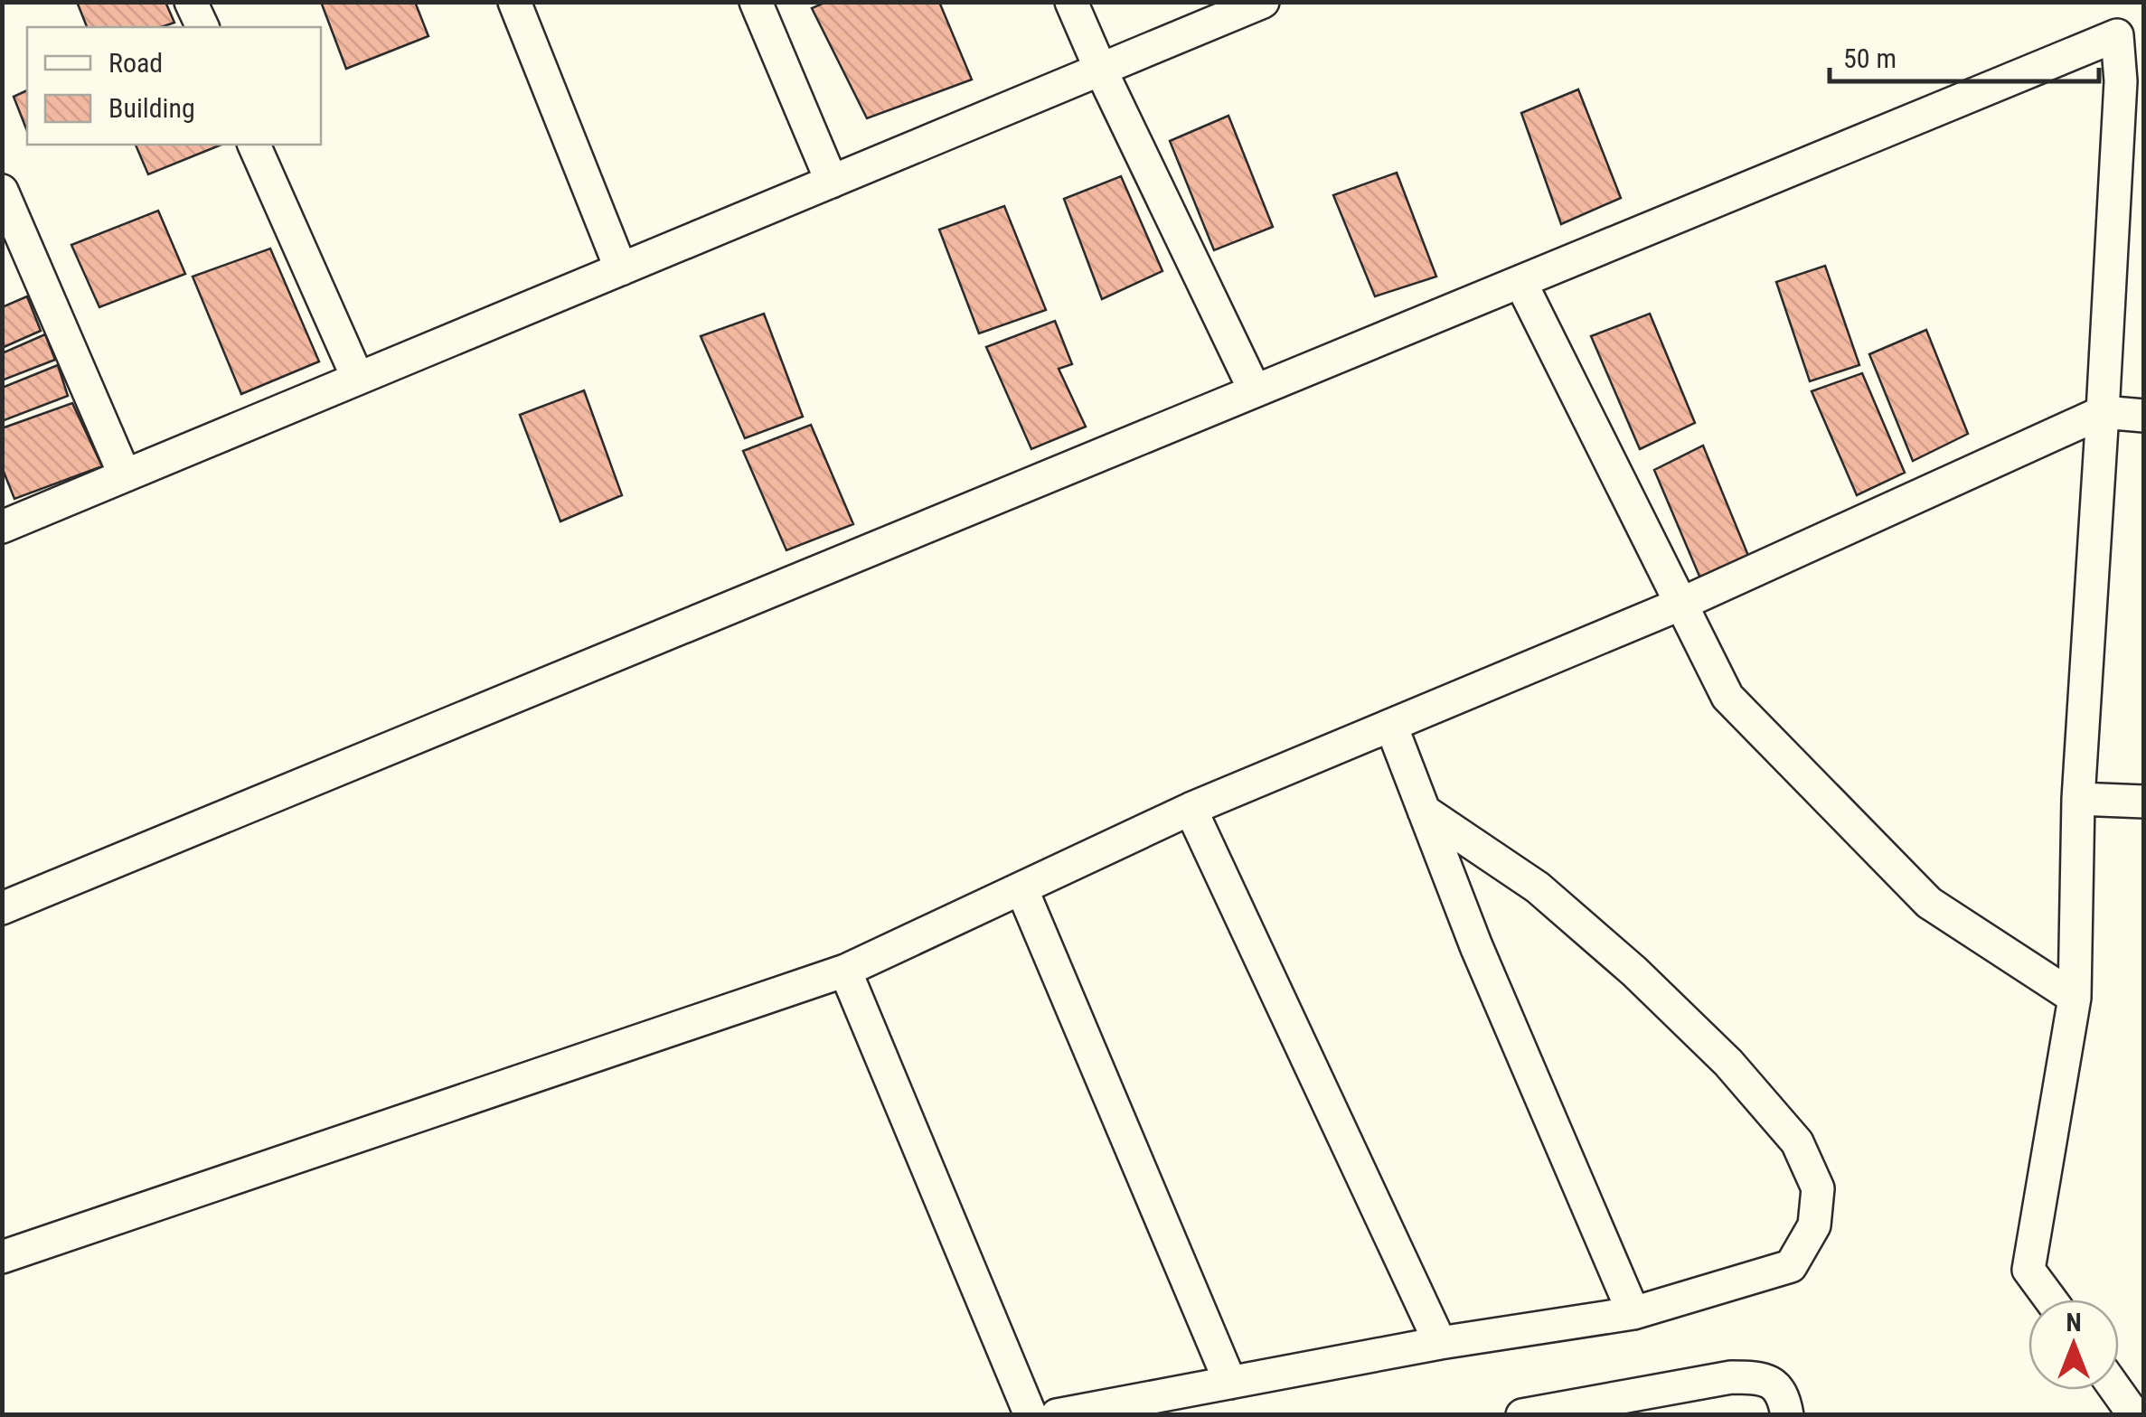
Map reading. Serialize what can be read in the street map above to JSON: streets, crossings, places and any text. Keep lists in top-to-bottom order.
{
  "legend": ["Road", "Building"],
  "scale_bar": "50 m",
  "north": "top"
}
